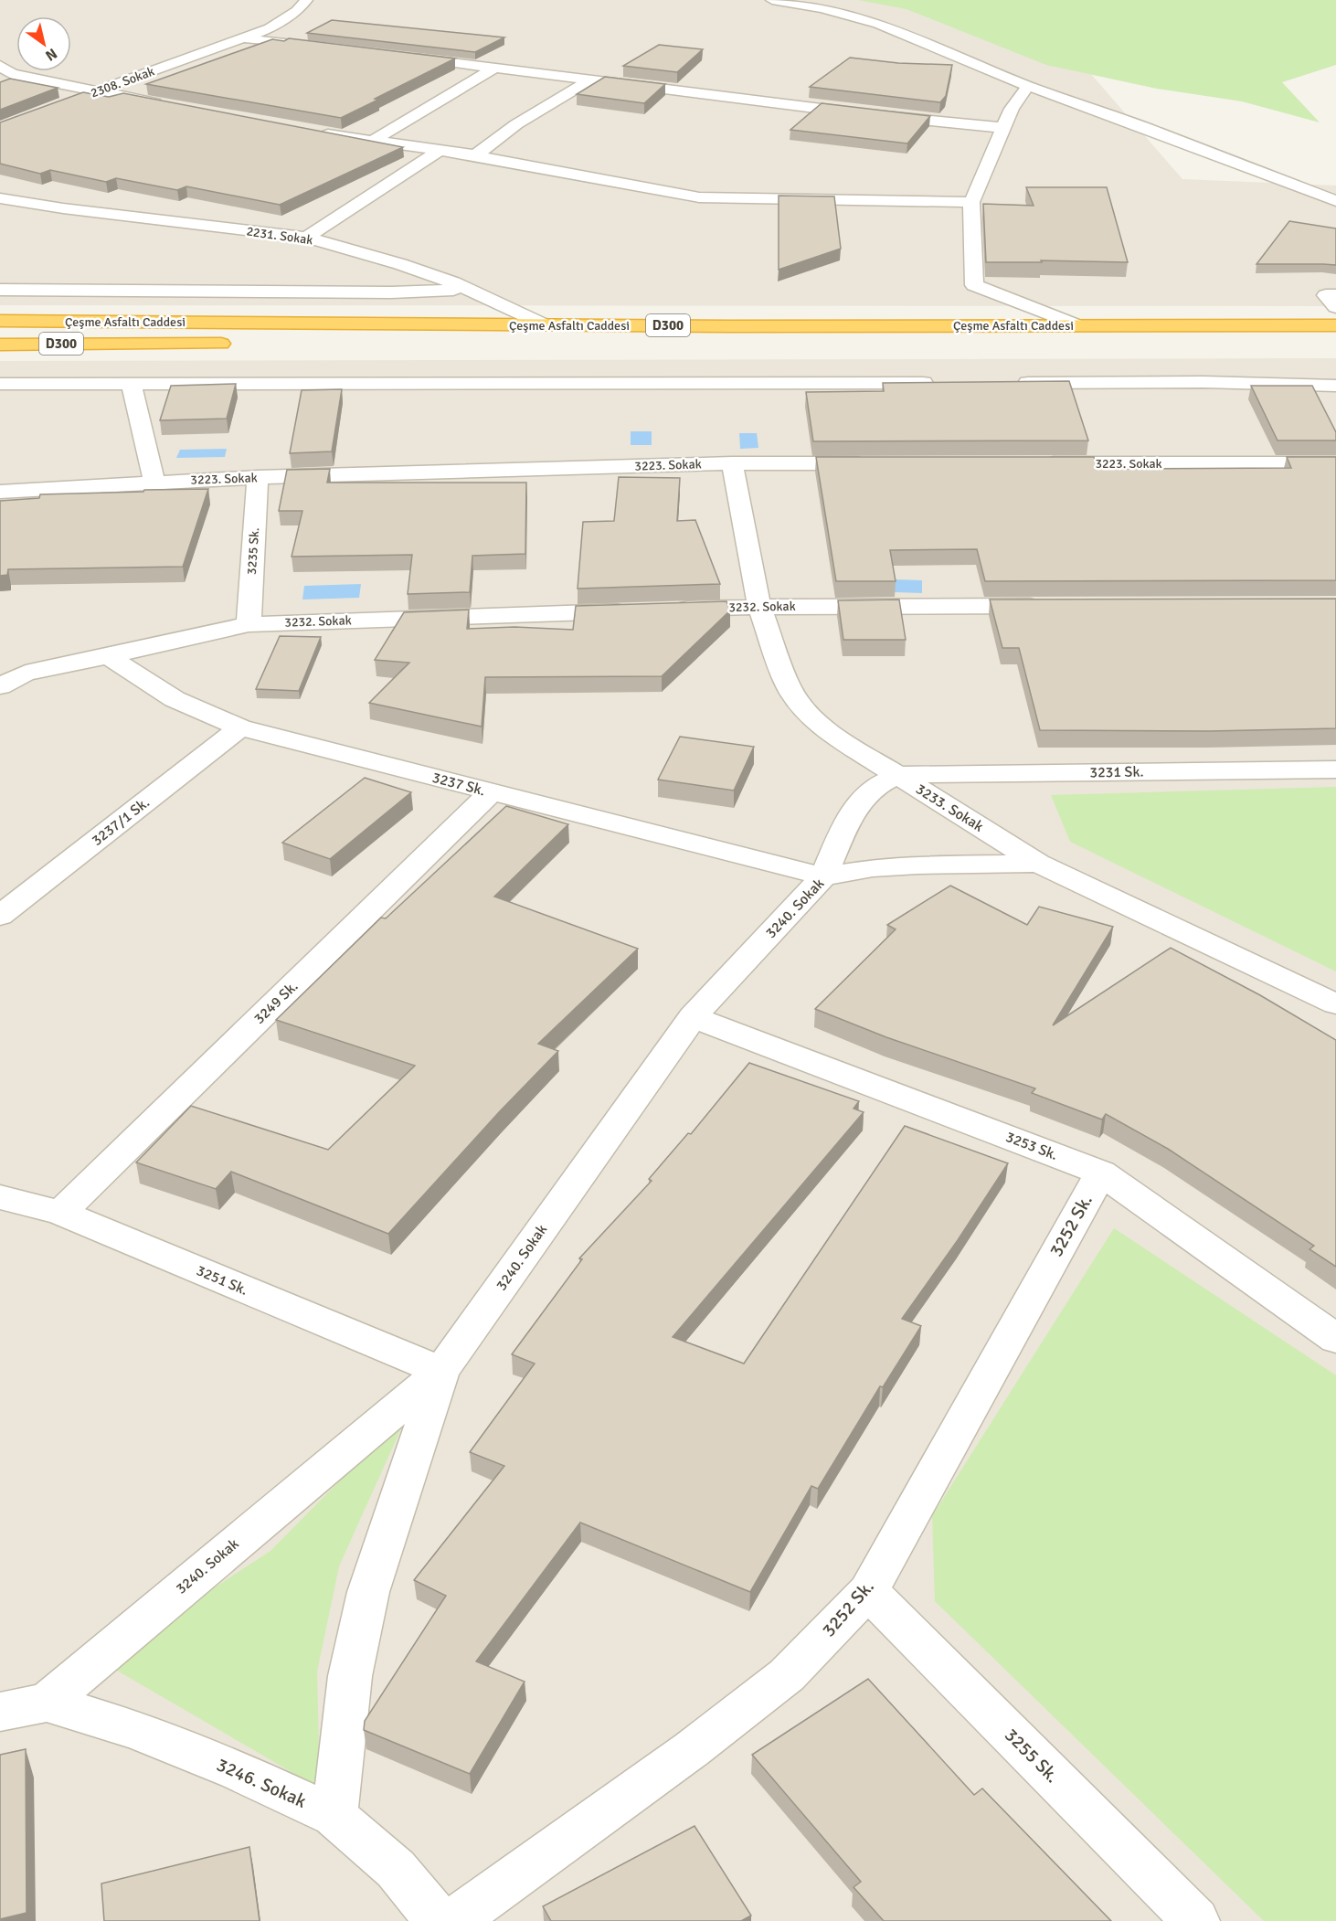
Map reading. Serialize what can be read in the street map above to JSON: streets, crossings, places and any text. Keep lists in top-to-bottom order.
{
  "streets": {
    "highway": ["Çeşme Asfaltı Caddesi", "D300"],
    "street": [
      "2308. Sokak",
      "2231. Sokak",
      "3223. Sokak",
      "3235 Sk.",
      "3232. Sokak",
      "3231 Sk.",
      "3237 Sk.",
      "3233. Sokak",
      "3237/1 Sk.",
      "3240. Sokak",
      "3249 Sk.",
      "3253 Sk.",
      "3252 Sk.",
      "3251 Sk.",
      "3255 Sk.",
      "3246. Sokak"
    ]
  },
  "crossings": [
    ["2231. Sokak", "Çeşme Asfaltı Caddesi"],
    ["3223. Sokak", "3235 Sk."],
    ["3223. Sokak", "3233. Sokak"],
    ["3235 Sk.", "3232. Sokak"],
    ["3232. Sokak", "3237 Sk."],
    ["3232. Sokak", "3233. Sokak"],
    ["3231 Sk.", "3233. Sokak"],
    ["3237 Sk.", "3237/1 Sk."],
    ["3237 Sk.", "3240. Sokak"],
    ["3237 Sk.", "3249 Sk."],
    ["3233. Sokak", "3240. Sokak"],
    ["3240. Sokak", "3253 Sk."],
    ["3240. Sokak", "3251 Sk."],
    ["3240. Sokak", "3246. Sokak"],
    ["3249 Sk.", "3251 Sk."],
    ["3253 Sk.", "3252 Sk."],
    ["3252 Sk.", "3255 Sk."]
  ],
  "north": "bottom right"
}
